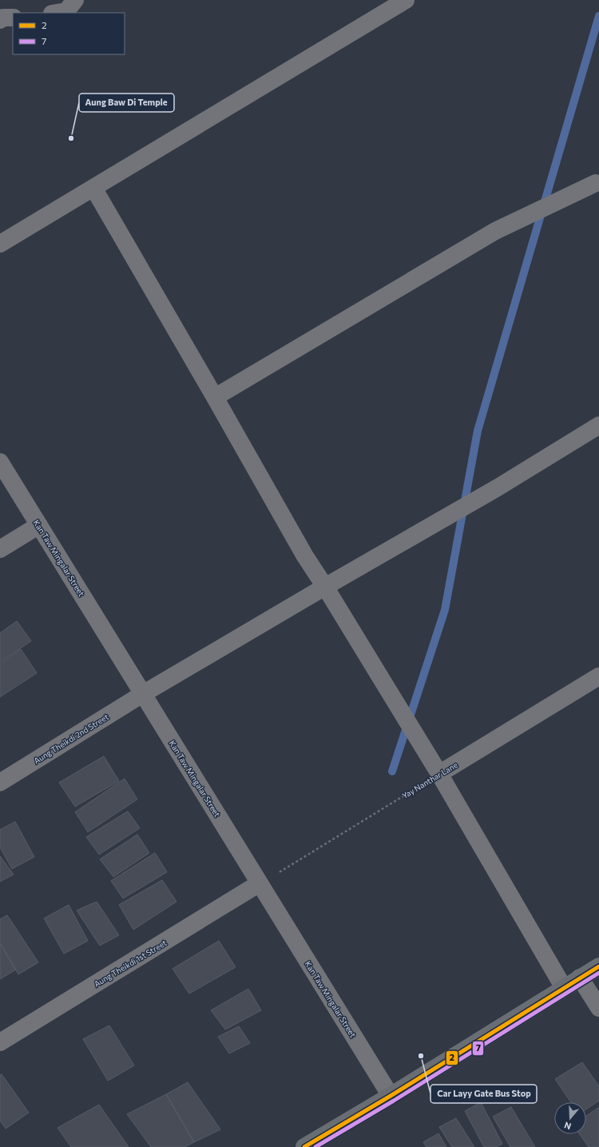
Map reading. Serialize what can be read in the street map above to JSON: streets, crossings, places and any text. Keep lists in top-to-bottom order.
{
  "streets": {
    "street": [
      "Kan Taw Mingalar Street",
      "Aung Theikdi 2nd Street",
      "Yay Nanthar Lane",
      "Aung Theikdi 1st Street"
    ]
  },
  "crossings": [
    ["Kan Taw Mingalar Street", "Aung Theikdi 2nd Street"],
    ["Kan Taw Mingalar Street", "Yay Nanthar Lane"],
    ["Kan Taw Mingalar Street", "Aung Theikdi 1st Street"],
    ["Yay Nanthar Lane", "Aung Theikdi 1st Street"]
  ],
  "places": ["Aung Baw Di Temple", "Car Layy Gate Bus Stop"],
  "lines": ["transit line 2", "transit line 7"],
  "legend": ["2", "7"],
  "north": "bottom"
}
